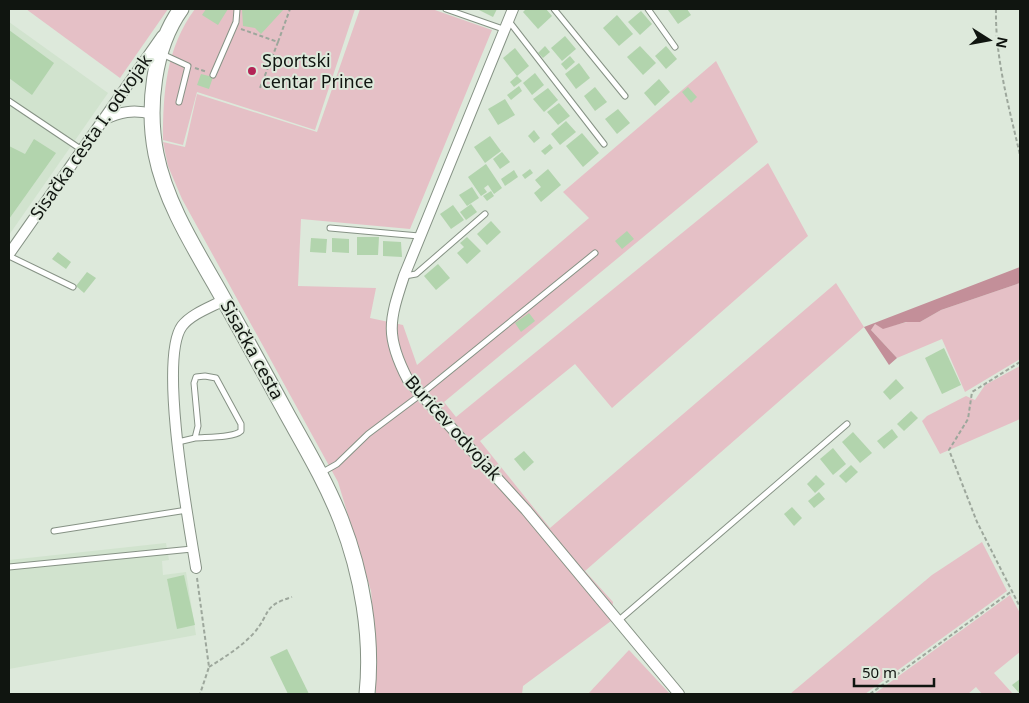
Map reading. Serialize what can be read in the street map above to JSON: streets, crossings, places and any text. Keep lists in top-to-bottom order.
{
  "streets": {
    "main road": ["Sisačka cesta"],
    "street": ["Sisačka cesta I. odvojak", "Burićev odvojak"]
  },
  "crossings": [
    ["Sisačka cesta I. odvojak", "Sisačka cesta"]
  ],
  "places": ["Sportski centar Prince"],
  "scale_bar": "50 m",
  "north": "right"
}
